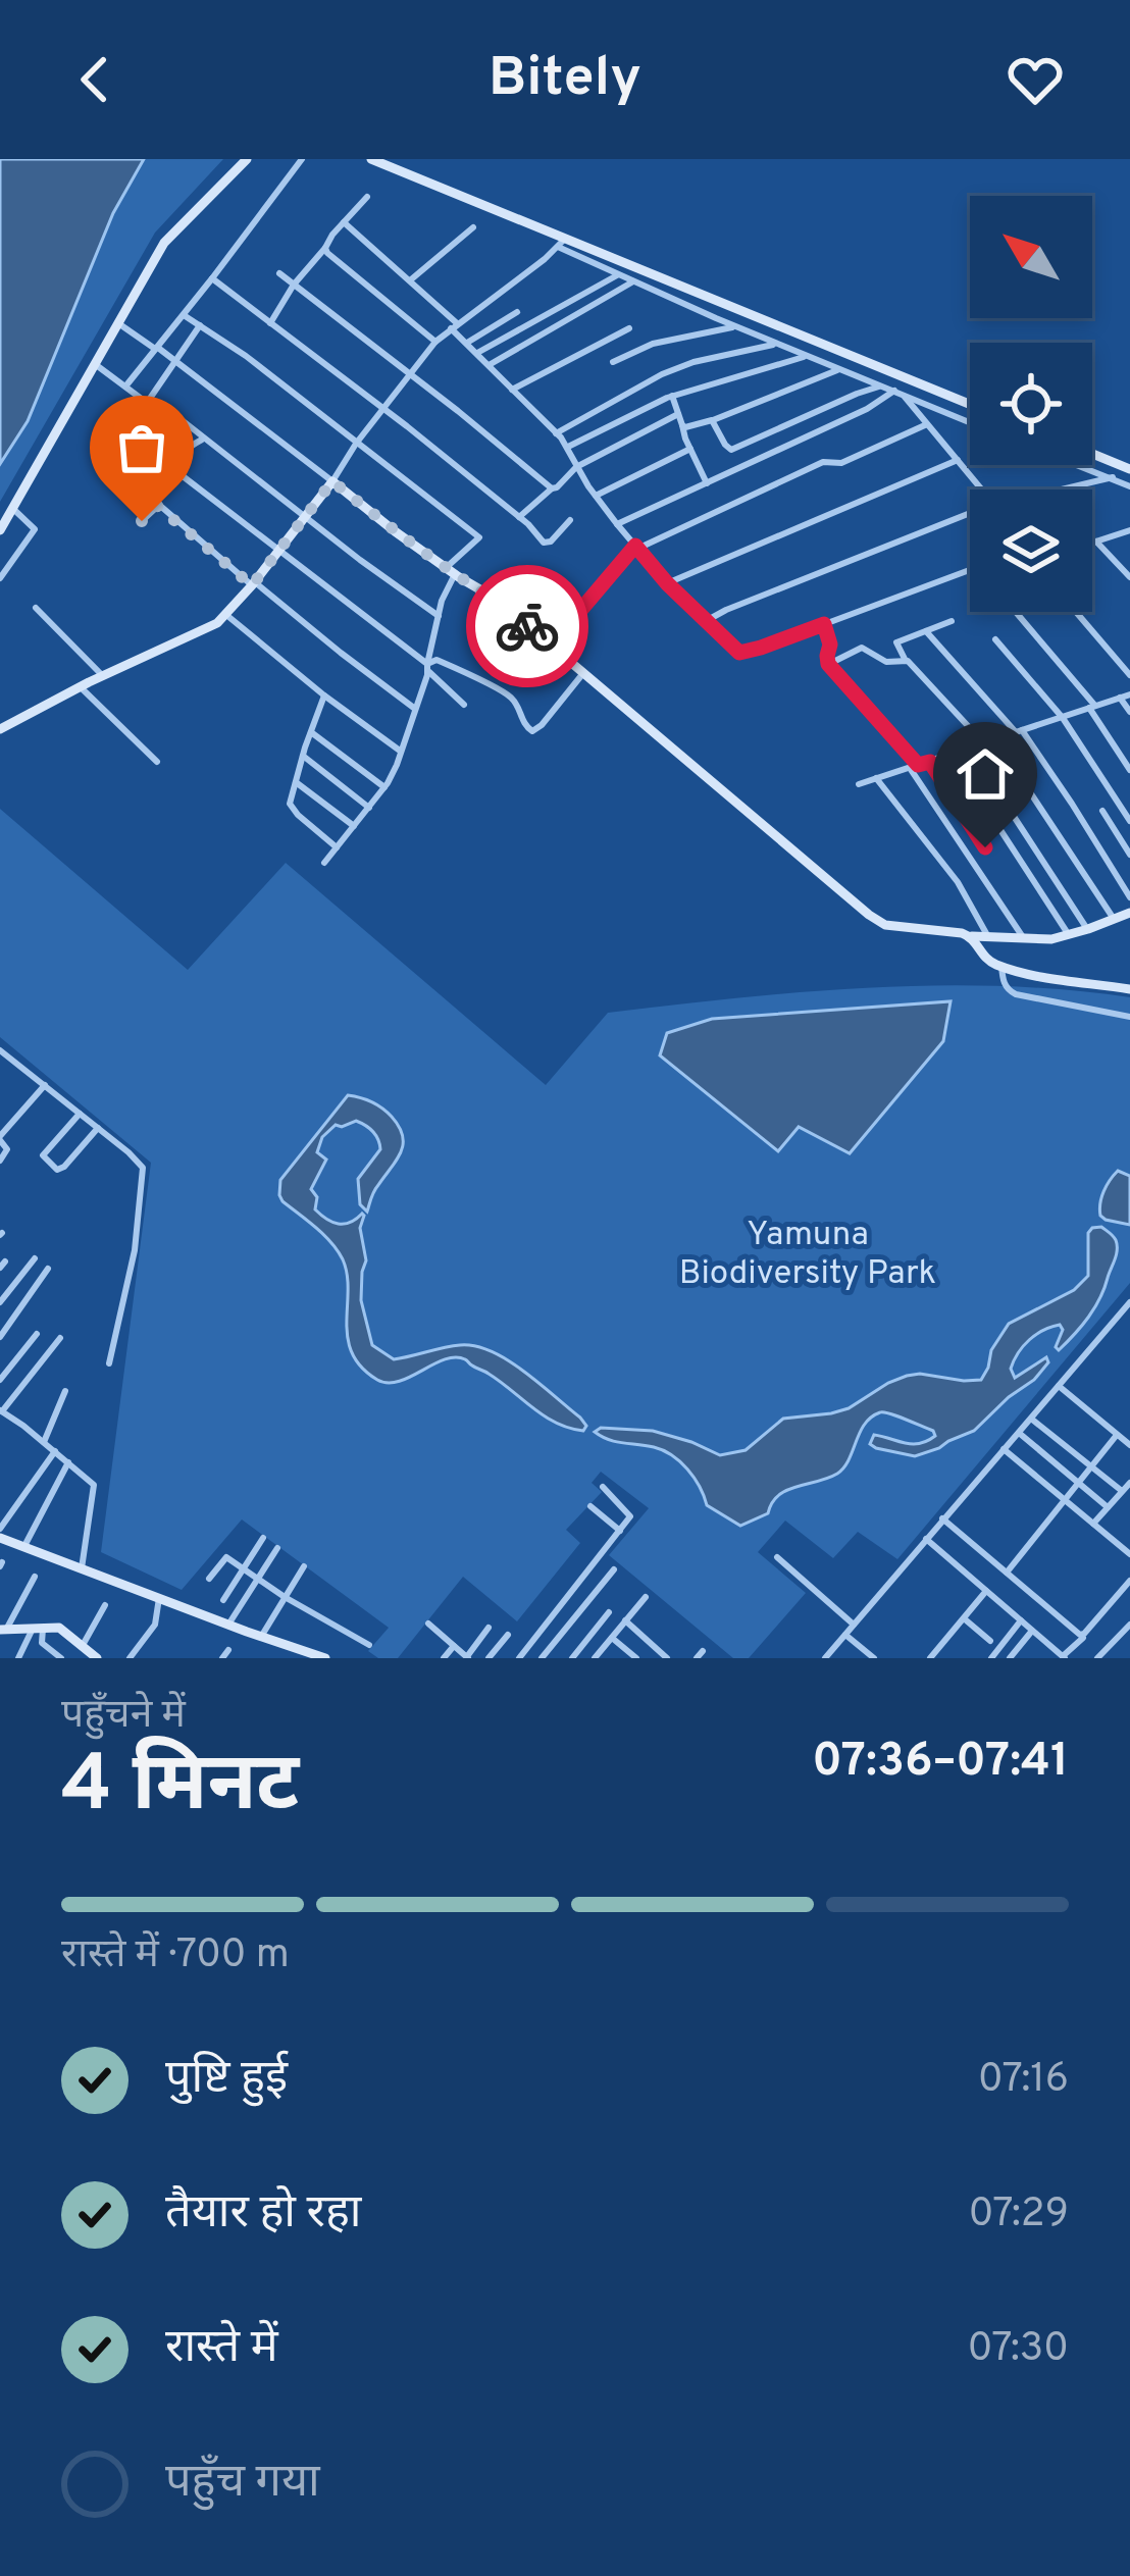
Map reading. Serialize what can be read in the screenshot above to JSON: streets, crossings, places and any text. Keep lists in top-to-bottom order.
{
  "parks": ["Yamuna Biodiversity Park"],
  "north": "top left",
  "page": {
    "header": "Bitely",
    "heading": ["4 मिनट", "पहुँचने में", "07:36–07:41"],
    "bar": "रास्ते में · 700 m",
    "list": [
      ["पुष्टि हुई", "07:16"],
      ["तैयार हो रहा", "07:29"],
      ["रास्ते में", "07:30"],
      "पहुँच गया"
    ]
  }
}
